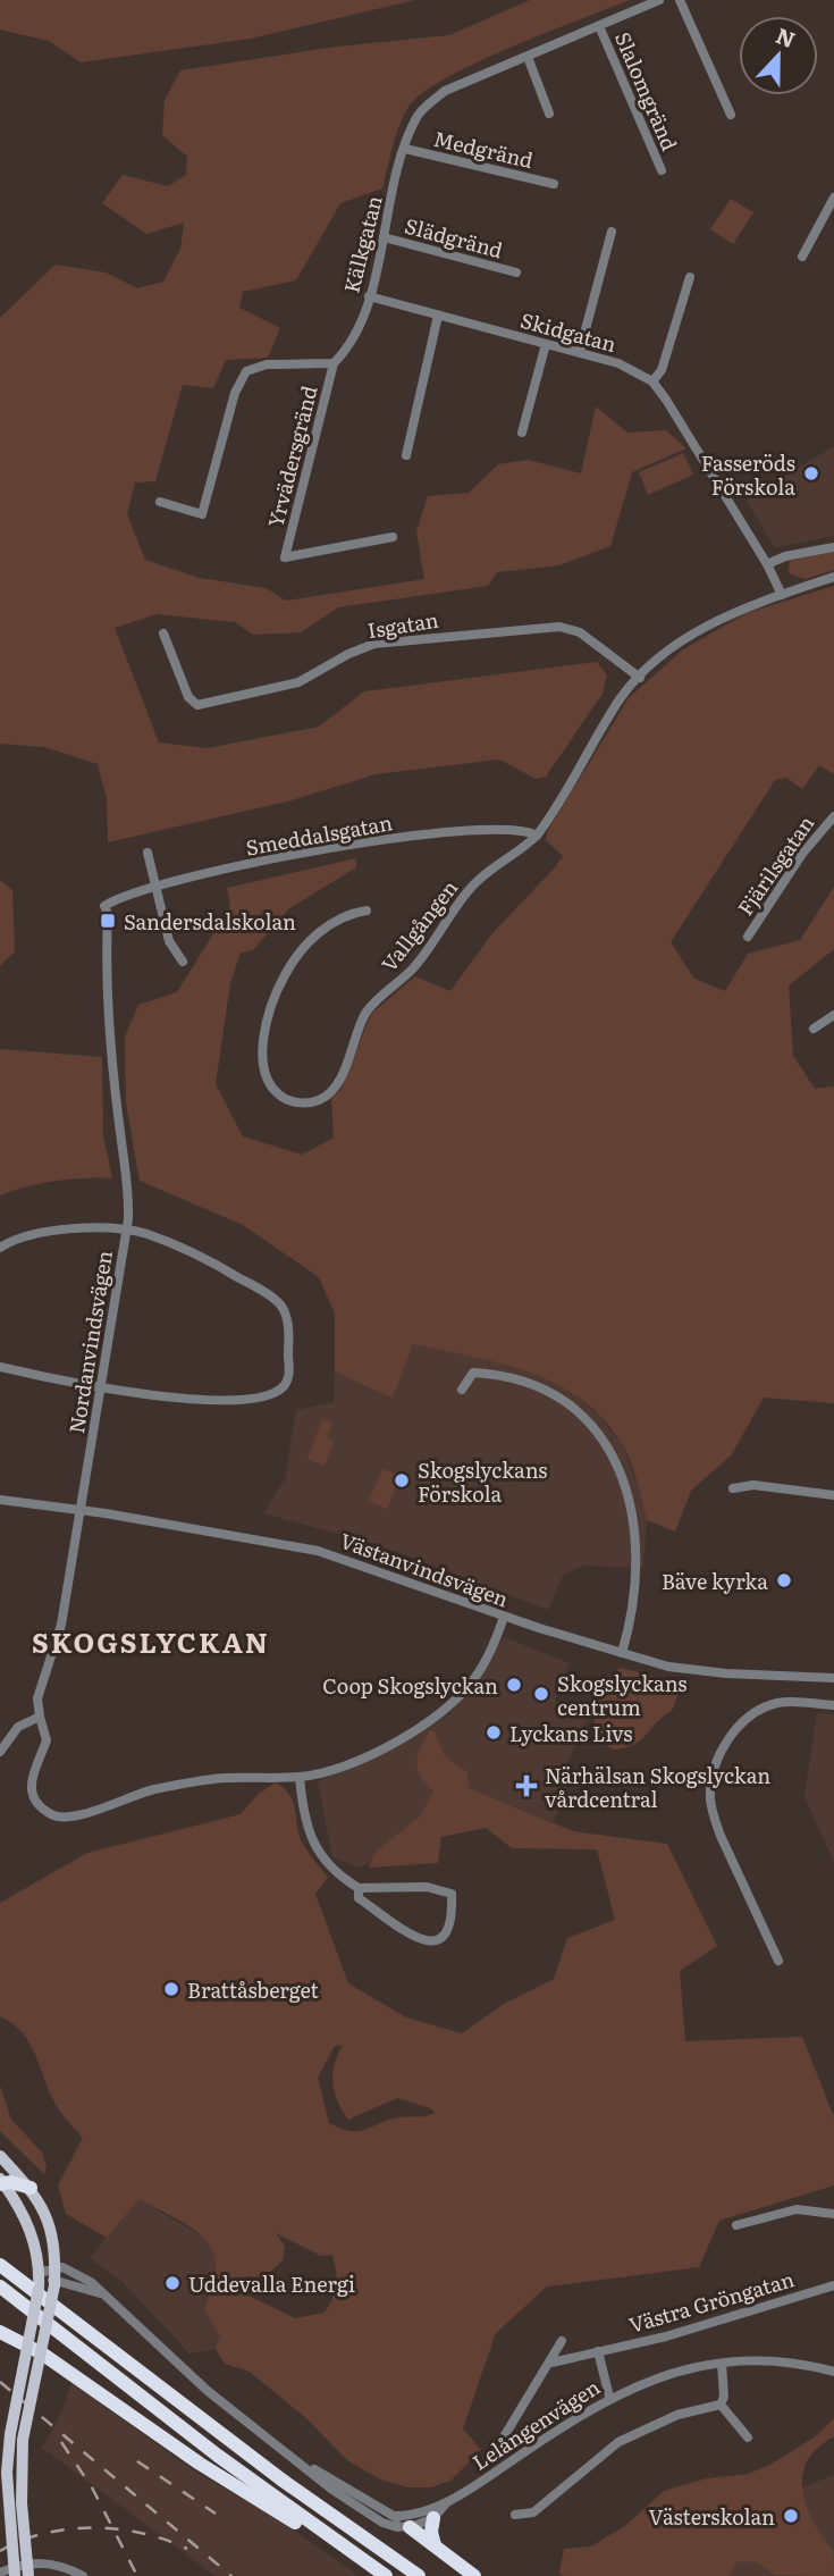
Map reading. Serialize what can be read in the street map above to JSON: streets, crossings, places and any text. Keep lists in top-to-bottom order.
{
  "streets": {
    "street": [
      "Slalomgränd",
      "Medgränd",
      "Slädgränd",
      "Kälkgatan",
      "Skidgatan",
      "Yrvädersgränd",
      "Isgatan",
      "Smeddalsgatan",
      "Fjärilsgatan",
      "Vallgången",
      "Nordanvindsvägen",
      "Västanvindsvägen",
      "Västra Gröngatan",
      "Lelångenvägen"
    ]
  },
  "crossings": [
    ["Slalomgränd", "Kälkgatan"],
    ["Medgränd", "Kälkgatan"],
    ["Slädgränd", "Kälkgatan"],
    ["Kälkgatan", "Skidgatan"],
    ["Kälkgatan", "Yrvädersgränd"],
    ["Smeddalsgatan", "Vallgången"],
    ["Smeddalsgatan", "Nordanvindsvägen"],
    ["Nordanvindsvägen", "Västanvindsvägen"]
  ],
  "districts": ["SKOGSLYCKAN"],
  "places": {
    "other": [
      "Fasseröds Förskola",
      "Skogslyckans Förskola",
      "Bäve kyrka",
      "Coop Skogslyckan",
      "Skogslyckans centrum",
      "Lyckans Livs",
      "Brattåsberget",
      "Uddevalla Energi",
      "Västerskolan"
    ],
    "transit": ["Sandersdalskolan"],
    "health": ["Närhälsan Skogslyckan vårdcentral"]
  },
  "north": "top"
}
